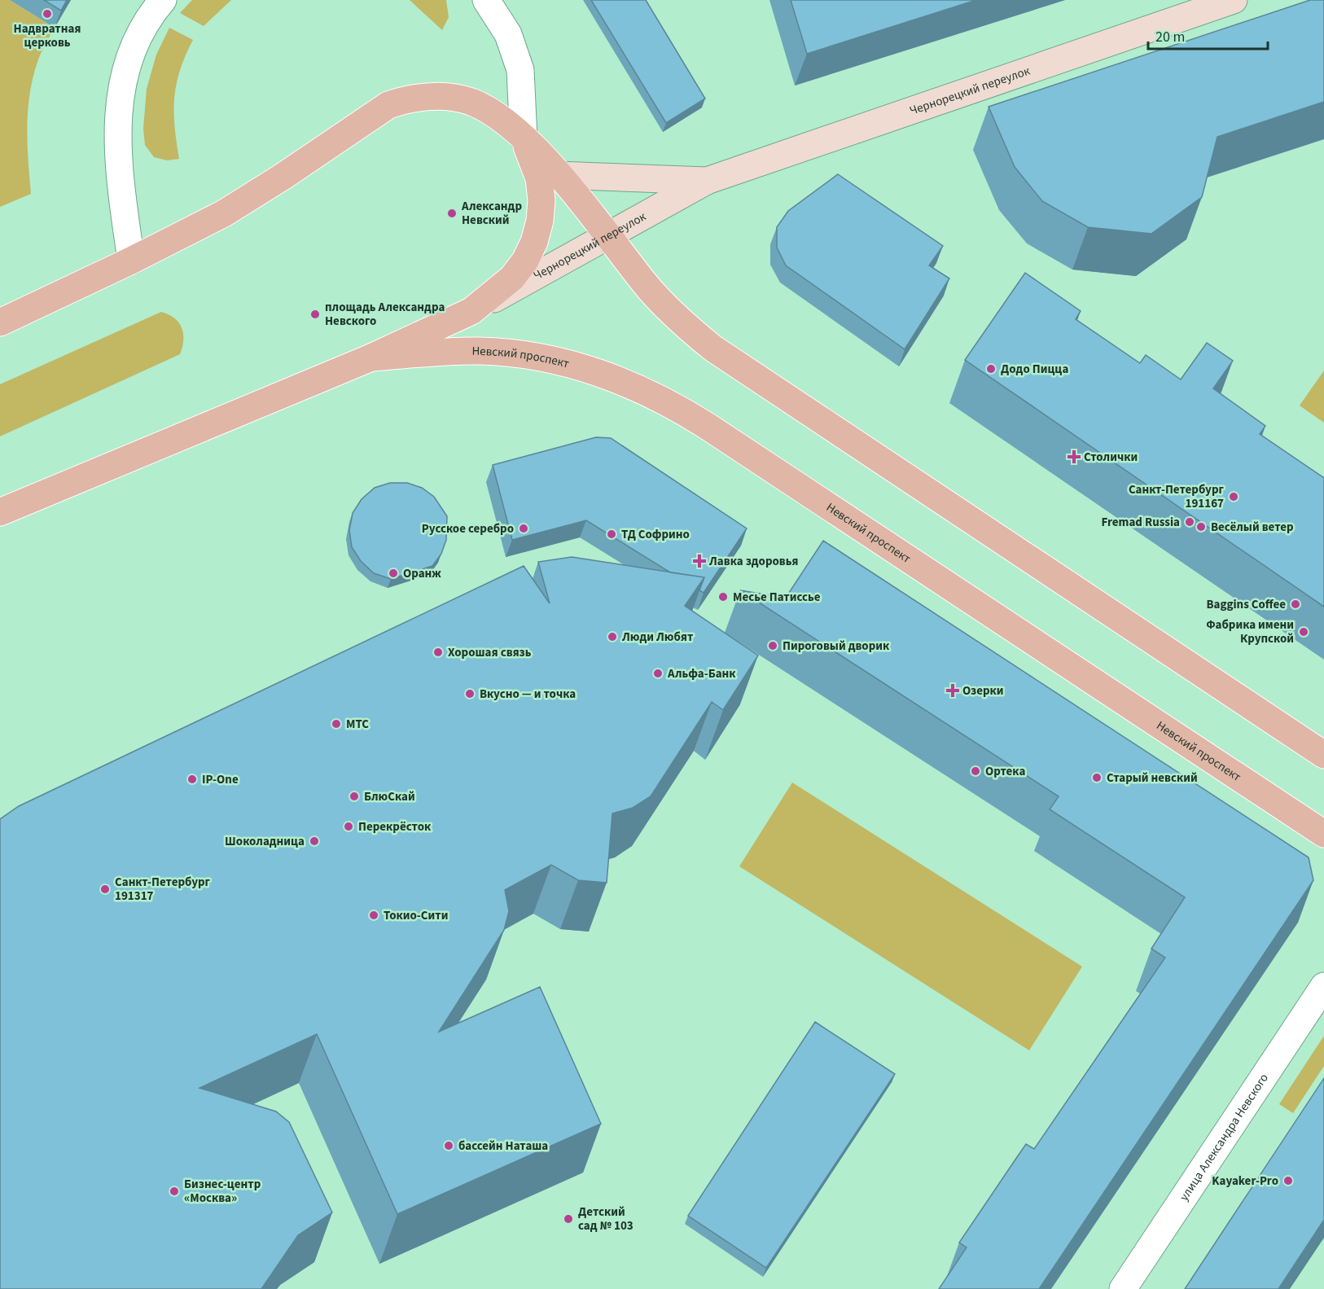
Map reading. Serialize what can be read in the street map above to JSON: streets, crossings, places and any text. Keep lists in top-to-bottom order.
{
  "streets": {
    "main road": ["Невский проспект"],
    "street": ["Чернорецкий переулок", "улица Александра Невского"]
  },
  "places": {
    "other": [
      "Надвратная церковь",
      "Александр Невский",
      "площадь Александра Невского",
      "Додо Пицца",
      "Санкт-Петербург 191167",
      "Fremad Russia",
      "Весёлый ветер",
      "Русское серебро",
      "ТД Софрино",
      "Оранж",
      "Месье Патиссье",
      "Baggins Coffee",
      "Фабрика имени Крупской",
      "Люди Любят",
      "Пироговый дворик",
      "Хорошая связь",
      "Альфа-Банк",
      "Вкусно — и точка",
      "МТС",
      "Ортека",
      "Старый невский",
      "IP-One",
      "БлюСкай",
      "Перекрёсток",
      "Шоколадница",
      "Санкт-Петербург 191317",
      "Токио-Сити",
      "бассейн Наташа",
      "Kayaker-Pro",
      "Бизнес-центр «Москва»",
      "Детский сад № 103"
    ],
    "health": ["Столички", "Лавка здоровья", "Озерки"]
  },
  "scale_bar": "20 m"
}
